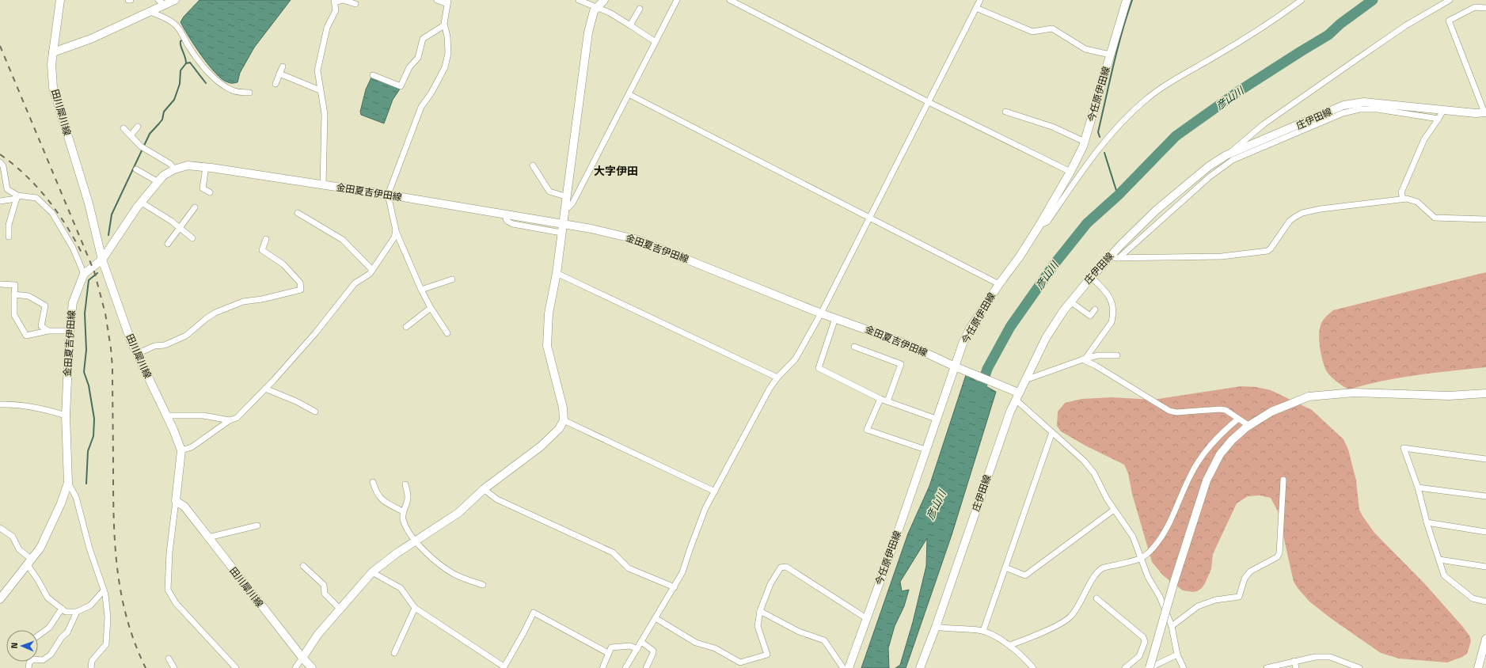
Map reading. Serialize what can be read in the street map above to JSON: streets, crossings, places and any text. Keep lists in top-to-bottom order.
{
  "streets": {
    "main road": [
      "今任原伊田線",
      "田川犀川線",
      "庄伊田線",
      "金田夏吉伊田線"
    ]
  },
  "crossings": [
    ["今任原伊田線", "金田夏吉伊田線"],
    ["田川犀川線", "金田夏吉伊田線"],
    ["庄伊田線", "金田夏吉伊田線"]
  ],
  "districts": ["大字伊田"],
  "water": ["彦山川"],
  "north": "left"
}
